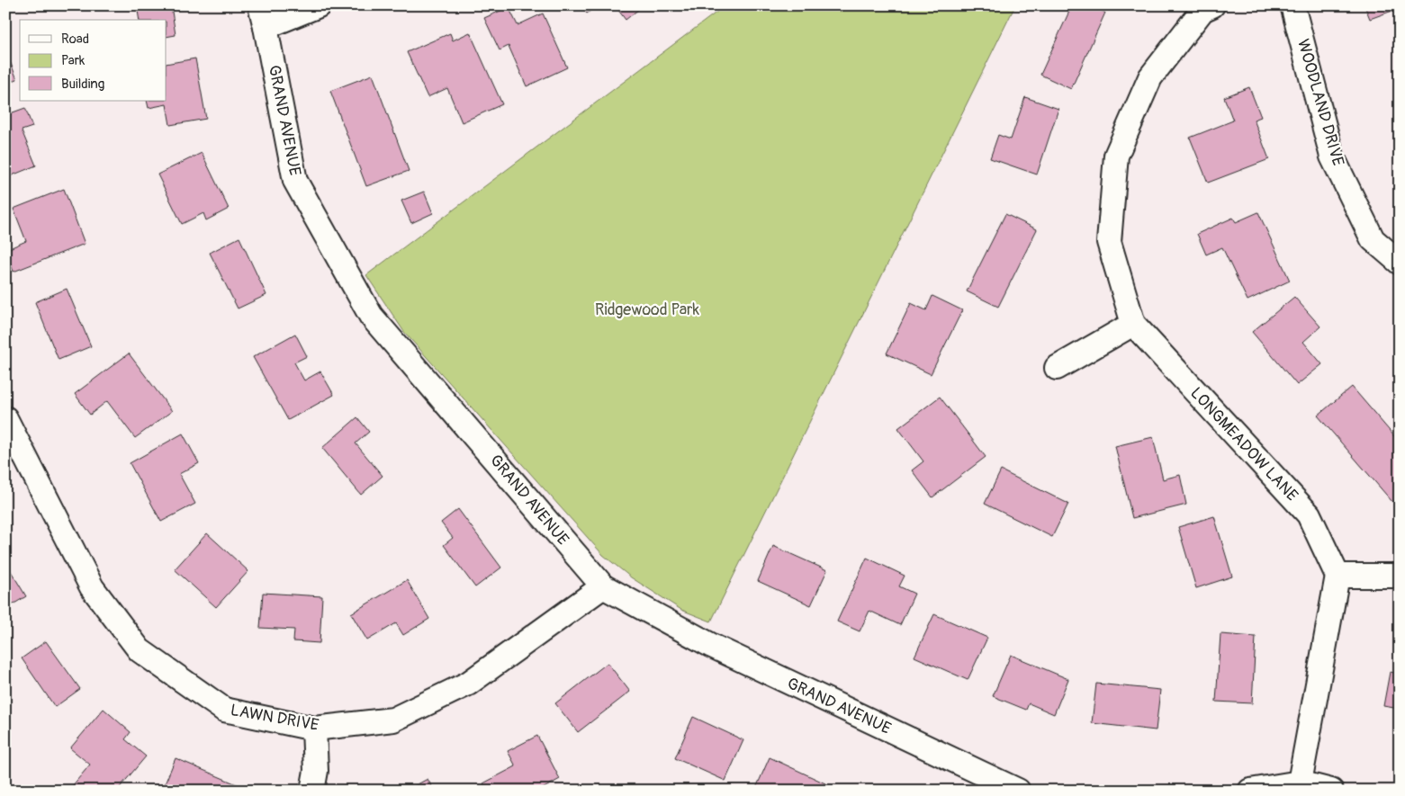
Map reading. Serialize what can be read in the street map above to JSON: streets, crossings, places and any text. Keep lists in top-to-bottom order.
{
  "streets": {
    "street": [
      "WOODLAND DRIVE",
      "GRAND AVENUE",
      "LONGMEADOW LANE",
      "LAWN DRIVE"
    ]
  },
  "crossings": [
    ["GRAND AVENUE", "LAWN DRIVE"]
  ],
  "parks": ["Ridgewood Park"],
  "legend": ["Road", "Park", "Building"]
}
